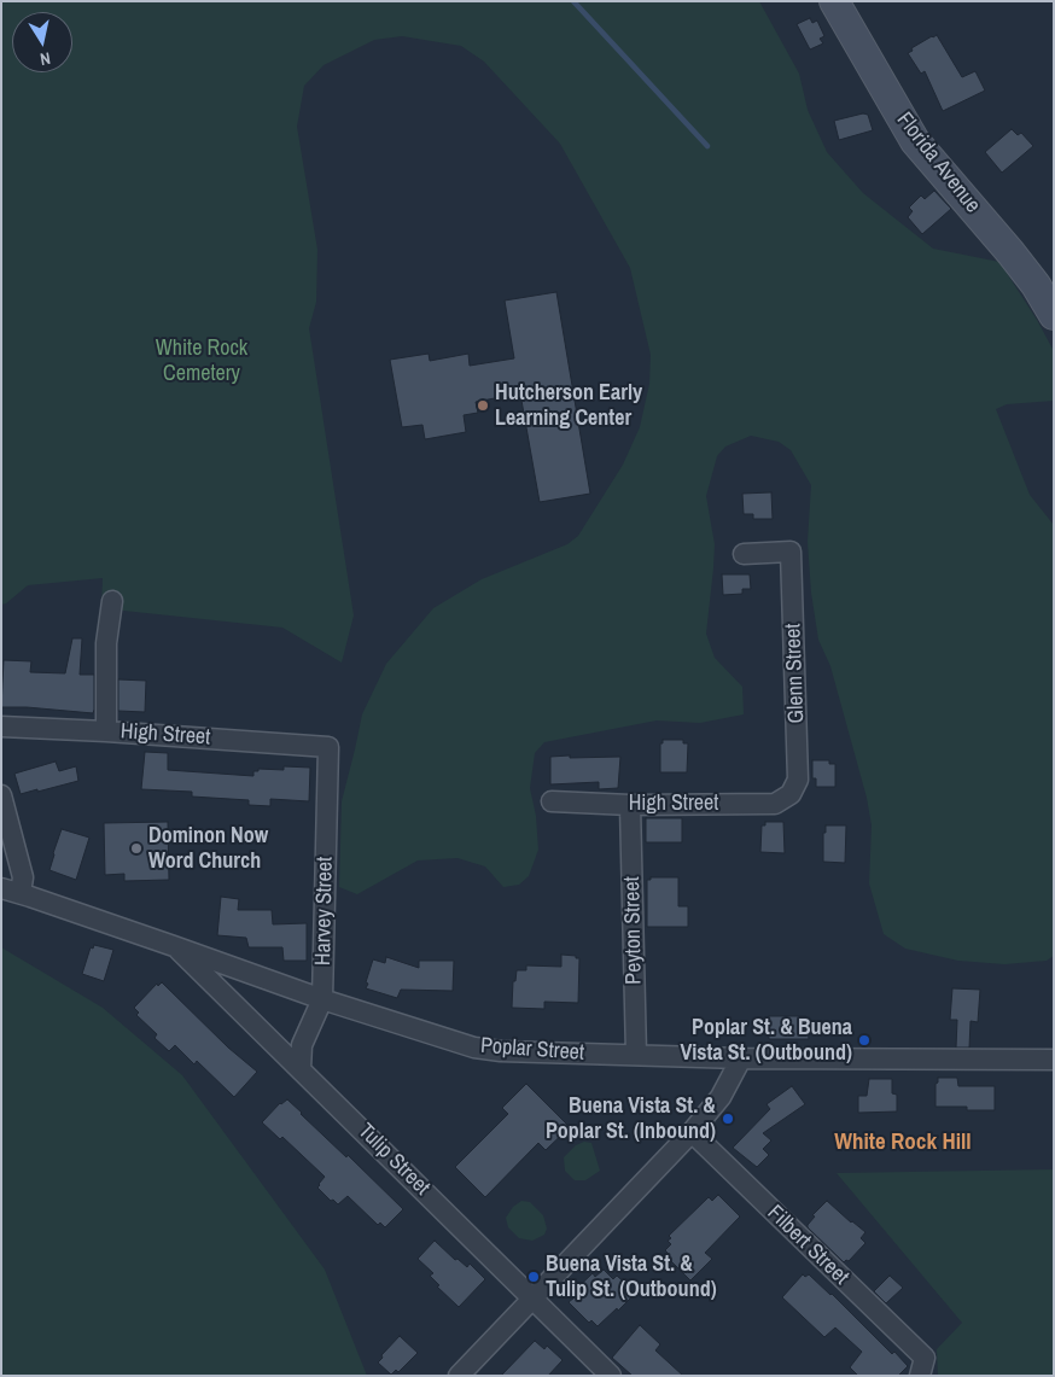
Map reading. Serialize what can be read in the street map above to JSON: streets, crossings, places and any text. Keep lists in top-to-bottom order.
{
  "streets": {
    "main road": ["Florida Avenue"],
    "street": [
      "Glenn Street",
      "High Street",
      "Harvey Street",
      "Peyton Street",
      "Poplar Street",
      "Tulip Street",
      "Filbert Street"
    ]
  },
  "crossings": [
    ["Glenn Street", "High Street"],
    ["High Street", "Harvey Street"],
    ["High Street", "Peyton Street"],
    ["Harvey Street", "Poplar Street"],
    ["Harvey Street", "Tulip Street"],
    ["Peyton Street", "Poplar Street"],
    ["Poplar Street", "Tulip Street"]
  ],
  "districts": ["White Rock Hill"],
  "parks": ["White Rock Cemetery"],
  "places": [
    "Hutcherson Early Learning Center",
    "Dominon Now Word Church",
    "Poplar St. & Buena Vista St. (Outbound)",
    "Buena Vista St. & Poplar St. (Inbound)",
    "Buena Vista St. & Tulip St. (Outbound)"
  ],
  "north": "bottom"
}
